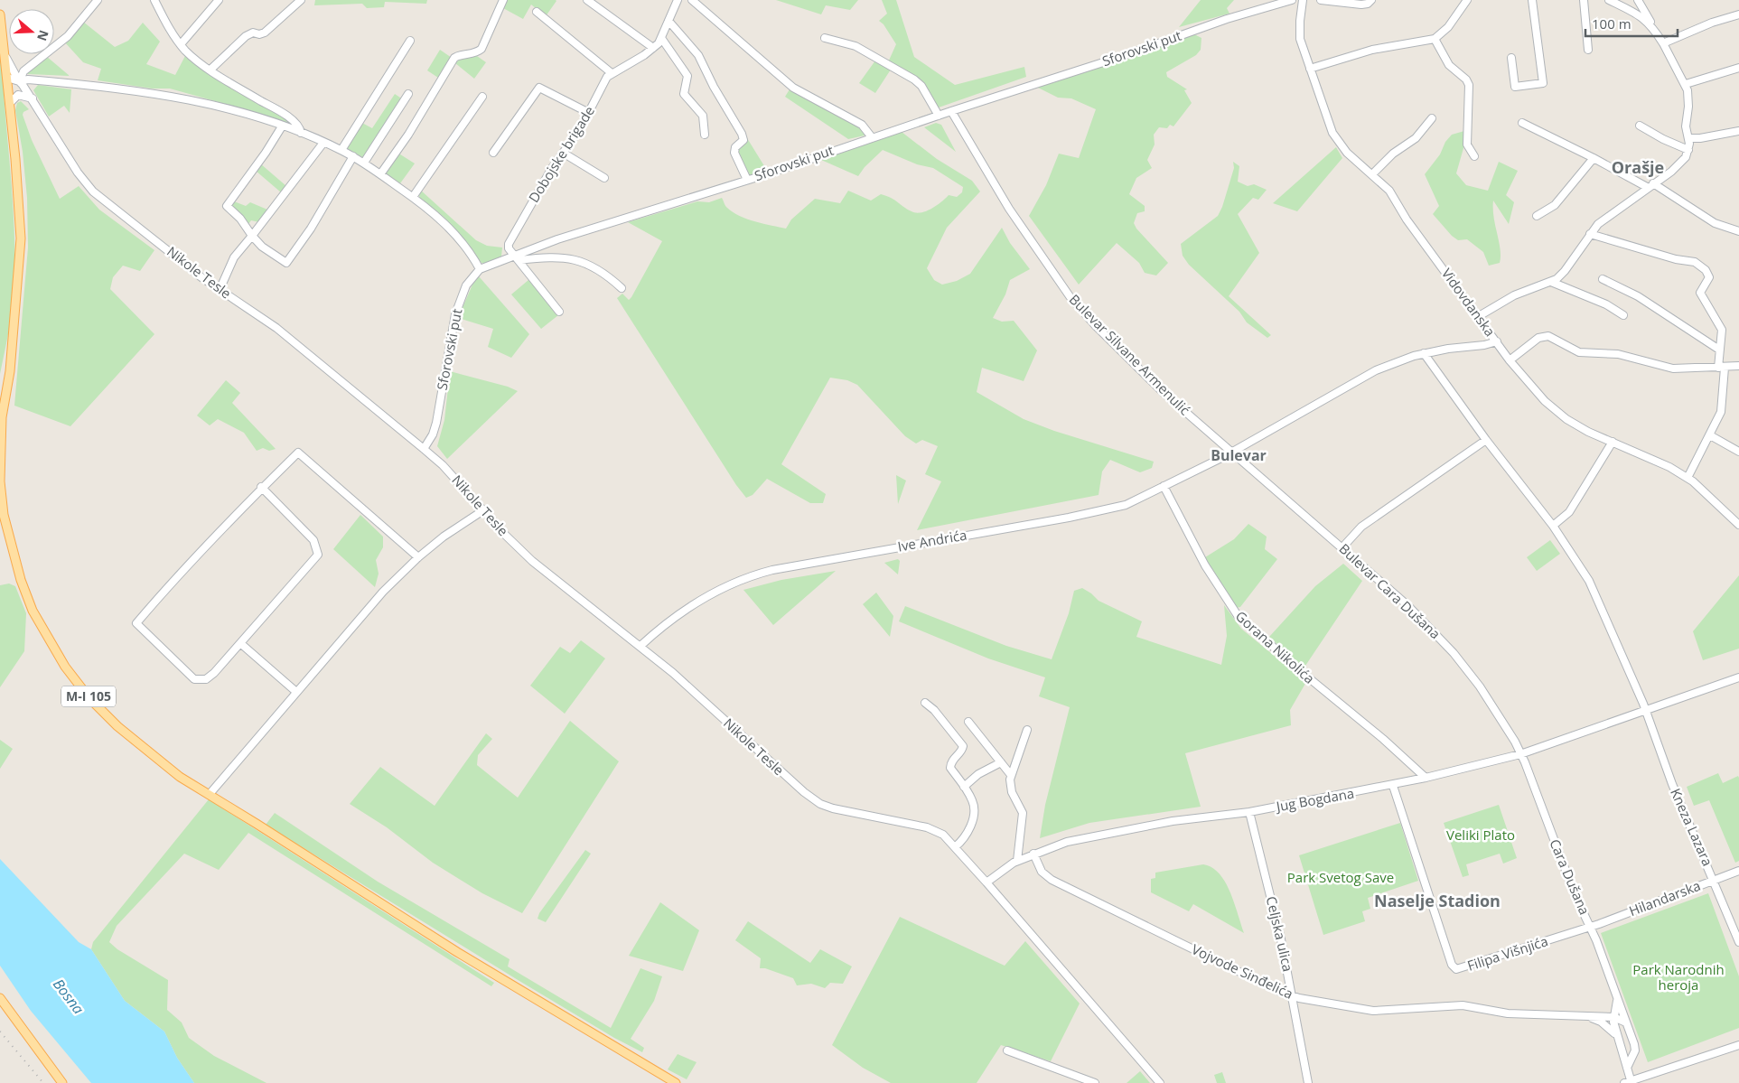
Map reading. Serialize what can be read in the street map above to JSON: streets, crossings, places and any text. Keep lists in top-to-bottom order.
{
  "streets": {
    "main road": ["M-I 105"],
    "street": [
      "Sforovski put",
      "Dobojske brigade",
      "Nikole Tesle",
      "Vidovdanska",
      "Bulevar Silvane Armenulić",
      "Ive Andrića",
      "Bulevar Cara Dušana",
      "Gorana Nikolića",
      "Jug Bogdana",
      "Kneza Lazara",
      "Cara Dušana",
      "Hilandarska",
      "Celjska ulica",
      "Filipa Višnjića",
      "Vojvode Sinđelića"
    ]
  },
  "crossings": [
    ["Sforovski put", "Dobojske brigade"],
    ["Sforovski put", "Nikole Tesle"],
    ["Sforovski put", "Bulevar Silvane Armenulić"],
    ["Nikole Tesle", "Ive Andrića"],
    ["Nikole Tesle", "M-I 105"],
    ["Nikole Tesle", "Jug Bogdana"],
    ["Vidovdanska", "Ive Andrića"],
    ["Bulevar Silvane Armenulić", "Ive Andrića"],
    ["Bulevar Silvane Armenulić", "Bulevar Cara Dušana"],
    ["Ive Andrića", "Bulevar Cara Dušana"],
    ["Ive Andrića", "Gorana Nikolića"],
    ["Ive Andrića", "Kneza Lazara"],
    ["Bulevar Cara Dušana", "Jug Bogdana"],
    ["Bulevar Cara Dušana", "Cara Dušana"],
    ["Gorana Nikolića", "Jug Bogdana"],
    ["Jug Bogdana", "Kneza Lazara"],
    ["Jug Bogdana", "Cara Dušana"],
    ["Jug Bogdana", "Celjska ulica"],
    ["Jug Bogdana", "Filipa Višnjića"],
    ["Jug Bogdana", "Vojvode Sinđelića"],
    ["Kneza Lazara", "Hilandarska"],
    ["Cara Dušana", "Hilandarska"],
    ["Cara Dušana", "Filipa Višnjića"],
    ["Hilandarska", "Filipa Višnjića"],
    ["Celjska ulica", "Vojvode Sinđelića"]
  ],
  "districts": ["Orašje", "Bulevar", "Naselje Stadion"],
  "water": ["Bosna"],
  "parks": ["Veliki Plato", "Park Svetog Save", "Park Narodnih heroja"],
  "scale_bar": "100 m",
  "north": "right"
}
